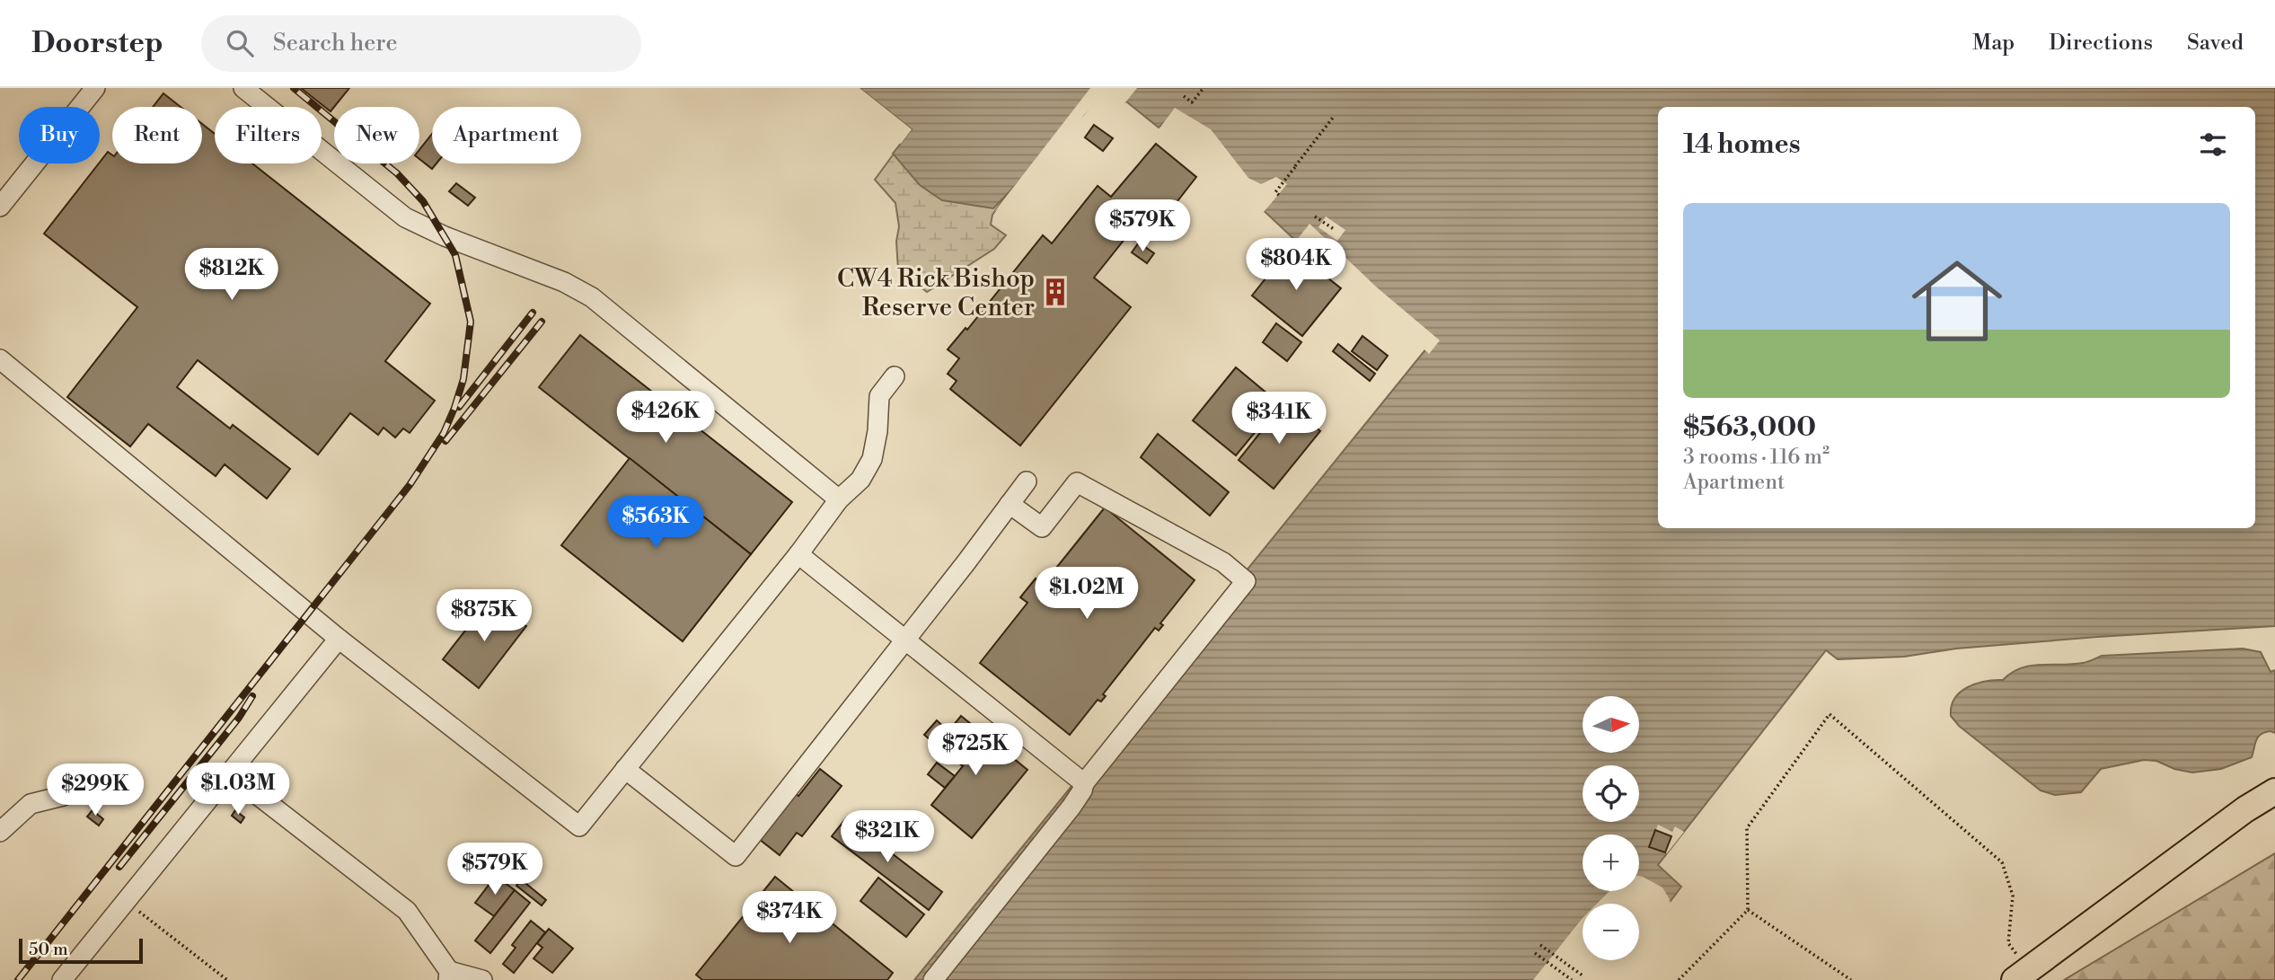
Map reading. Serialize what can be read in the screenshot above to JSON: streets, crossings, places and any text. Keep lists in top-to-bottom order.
{
  "places": {
    "building": ["CW4 Rick Bishop Reserve Center"]
  },
  "scale_bar": "50 m",
  "north": "right",
  "page": {
    "header": "Doorstep",
    "search": "Search here",
    "nav": ["Map", "Directions", "Saved"],
    "chip": [
      "Buy",
      "Rent",
      "Filters",
      "New",
      "Apartment"
    ],
    "heading": "14 homes",
    "list": [
      {
        "name": "$563,000",
        "note": "3 rooms · 116 m² · Apartment"
      }
    ],
    "price": [
      "$579K",
      "$804K",
      "$812K",
      "$426K",
      "$341K",
      "$563K",
      "$1.02M",
      "$875K",
      "$725K",
      "$1.03M",
      "$299K",
      "$321K",
      "$579K",
      "$374K"
    ],
    "map_buttons": ["+", "−"],
    "scale": "50 m"
  }
}
